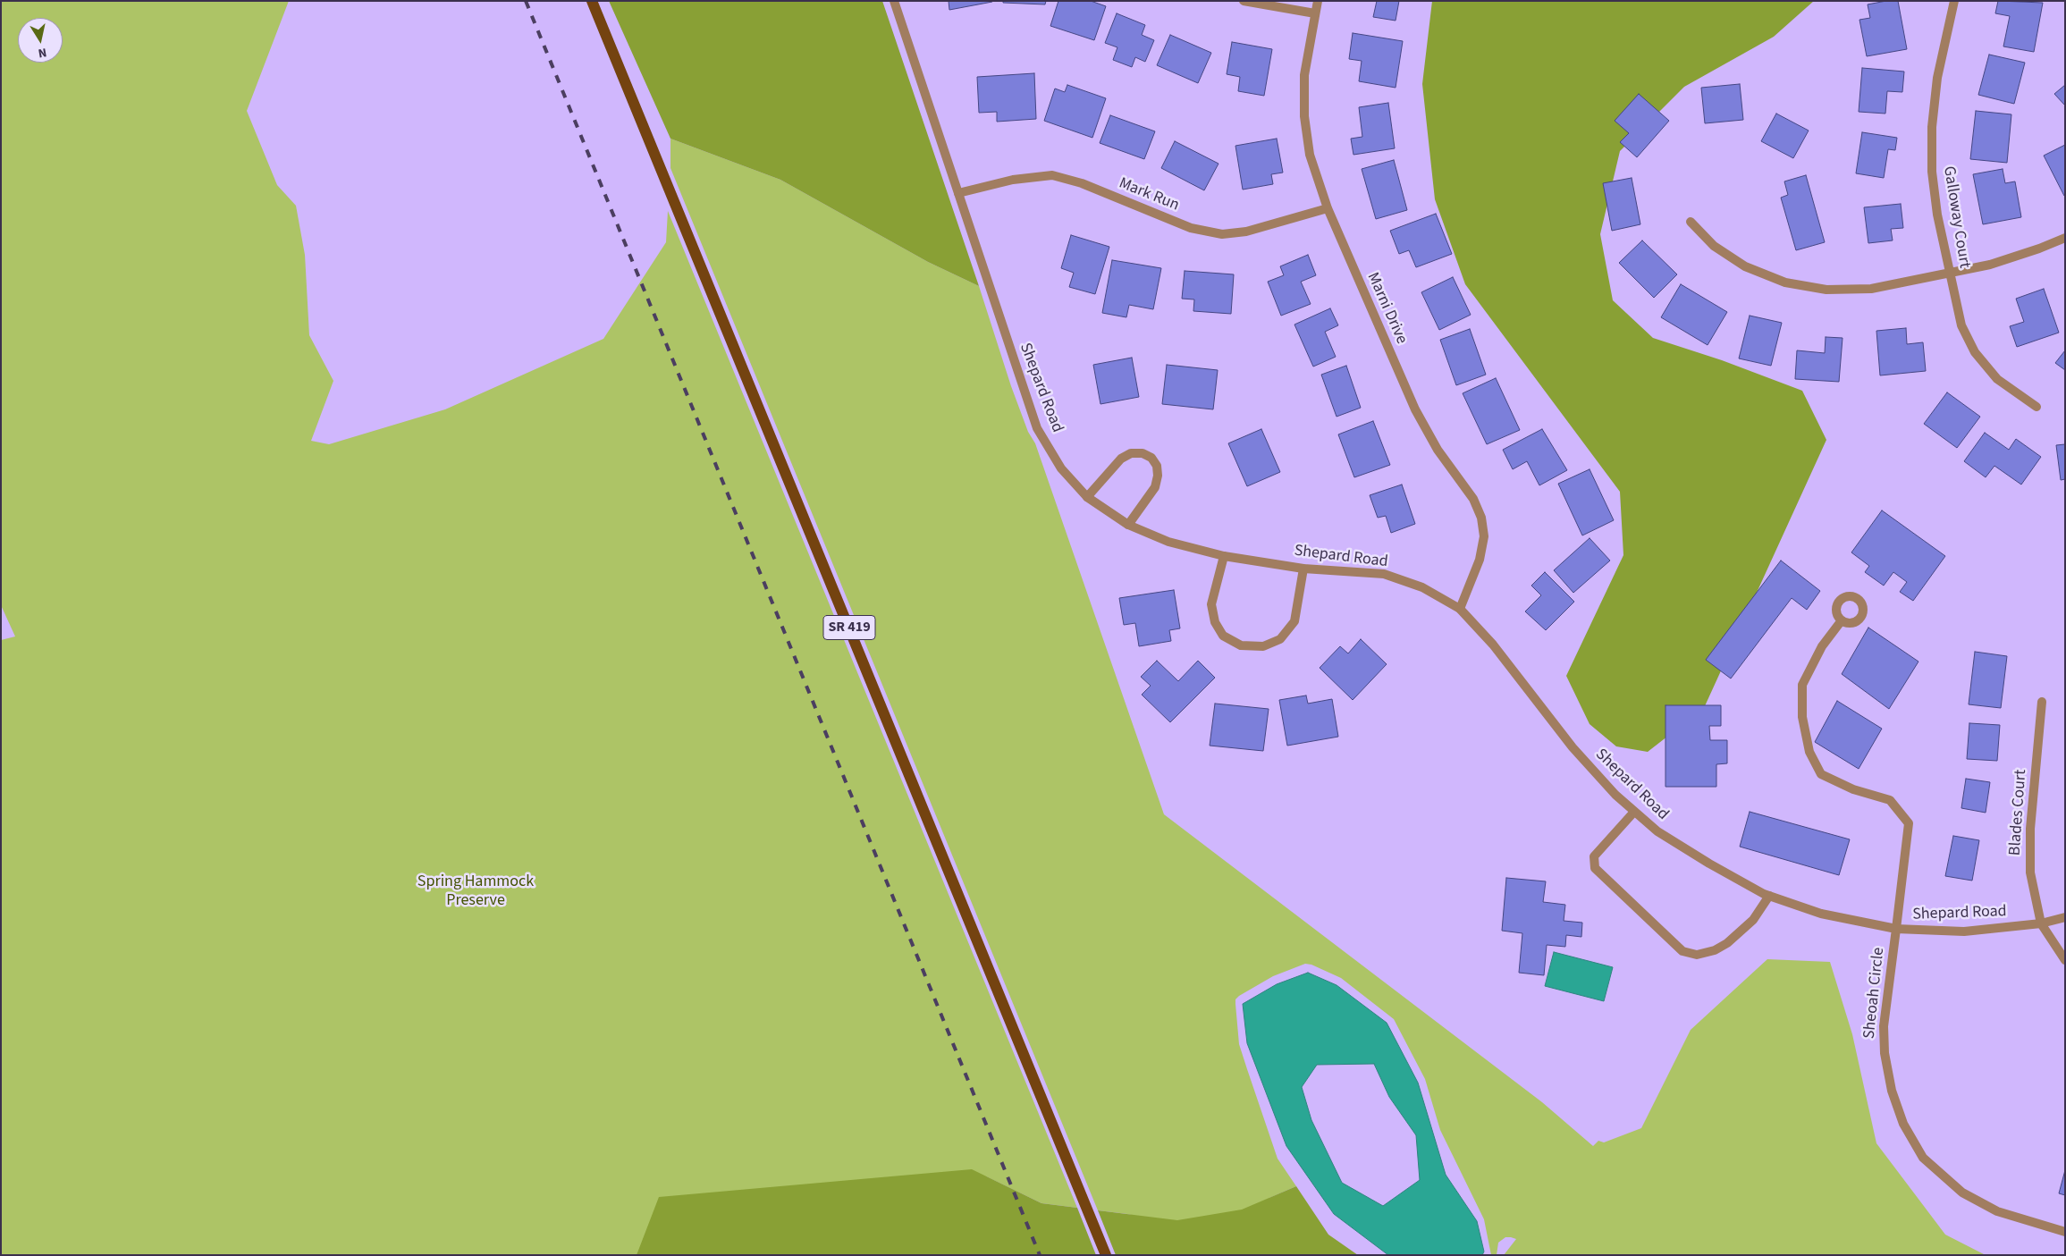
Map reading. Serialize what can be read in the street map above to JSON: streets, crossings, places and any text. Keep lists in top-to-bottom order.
{
  "streets": {
    "main road": ["SR 419"],
    "street": [
      "Mark Run",
      "Galloway Court",
      "Marni Drive",
      "Shepard Road",
      "Blades Court",
      "Sheoah Circle"
    ]
  },
  "crossings": [
    ["Mark Run", "Marni Drive"],
    ["Mark Run", "Shepard Road"],
    ["Marni Drive", "Shepard Road"],
    ["Shepard Road", "Blades Court"],
    ["Shepard Road", "Sheoah Circle"]
  ],
  "parks": ["Spring Hammock Preserve"],
  "north": "bottom"
}
